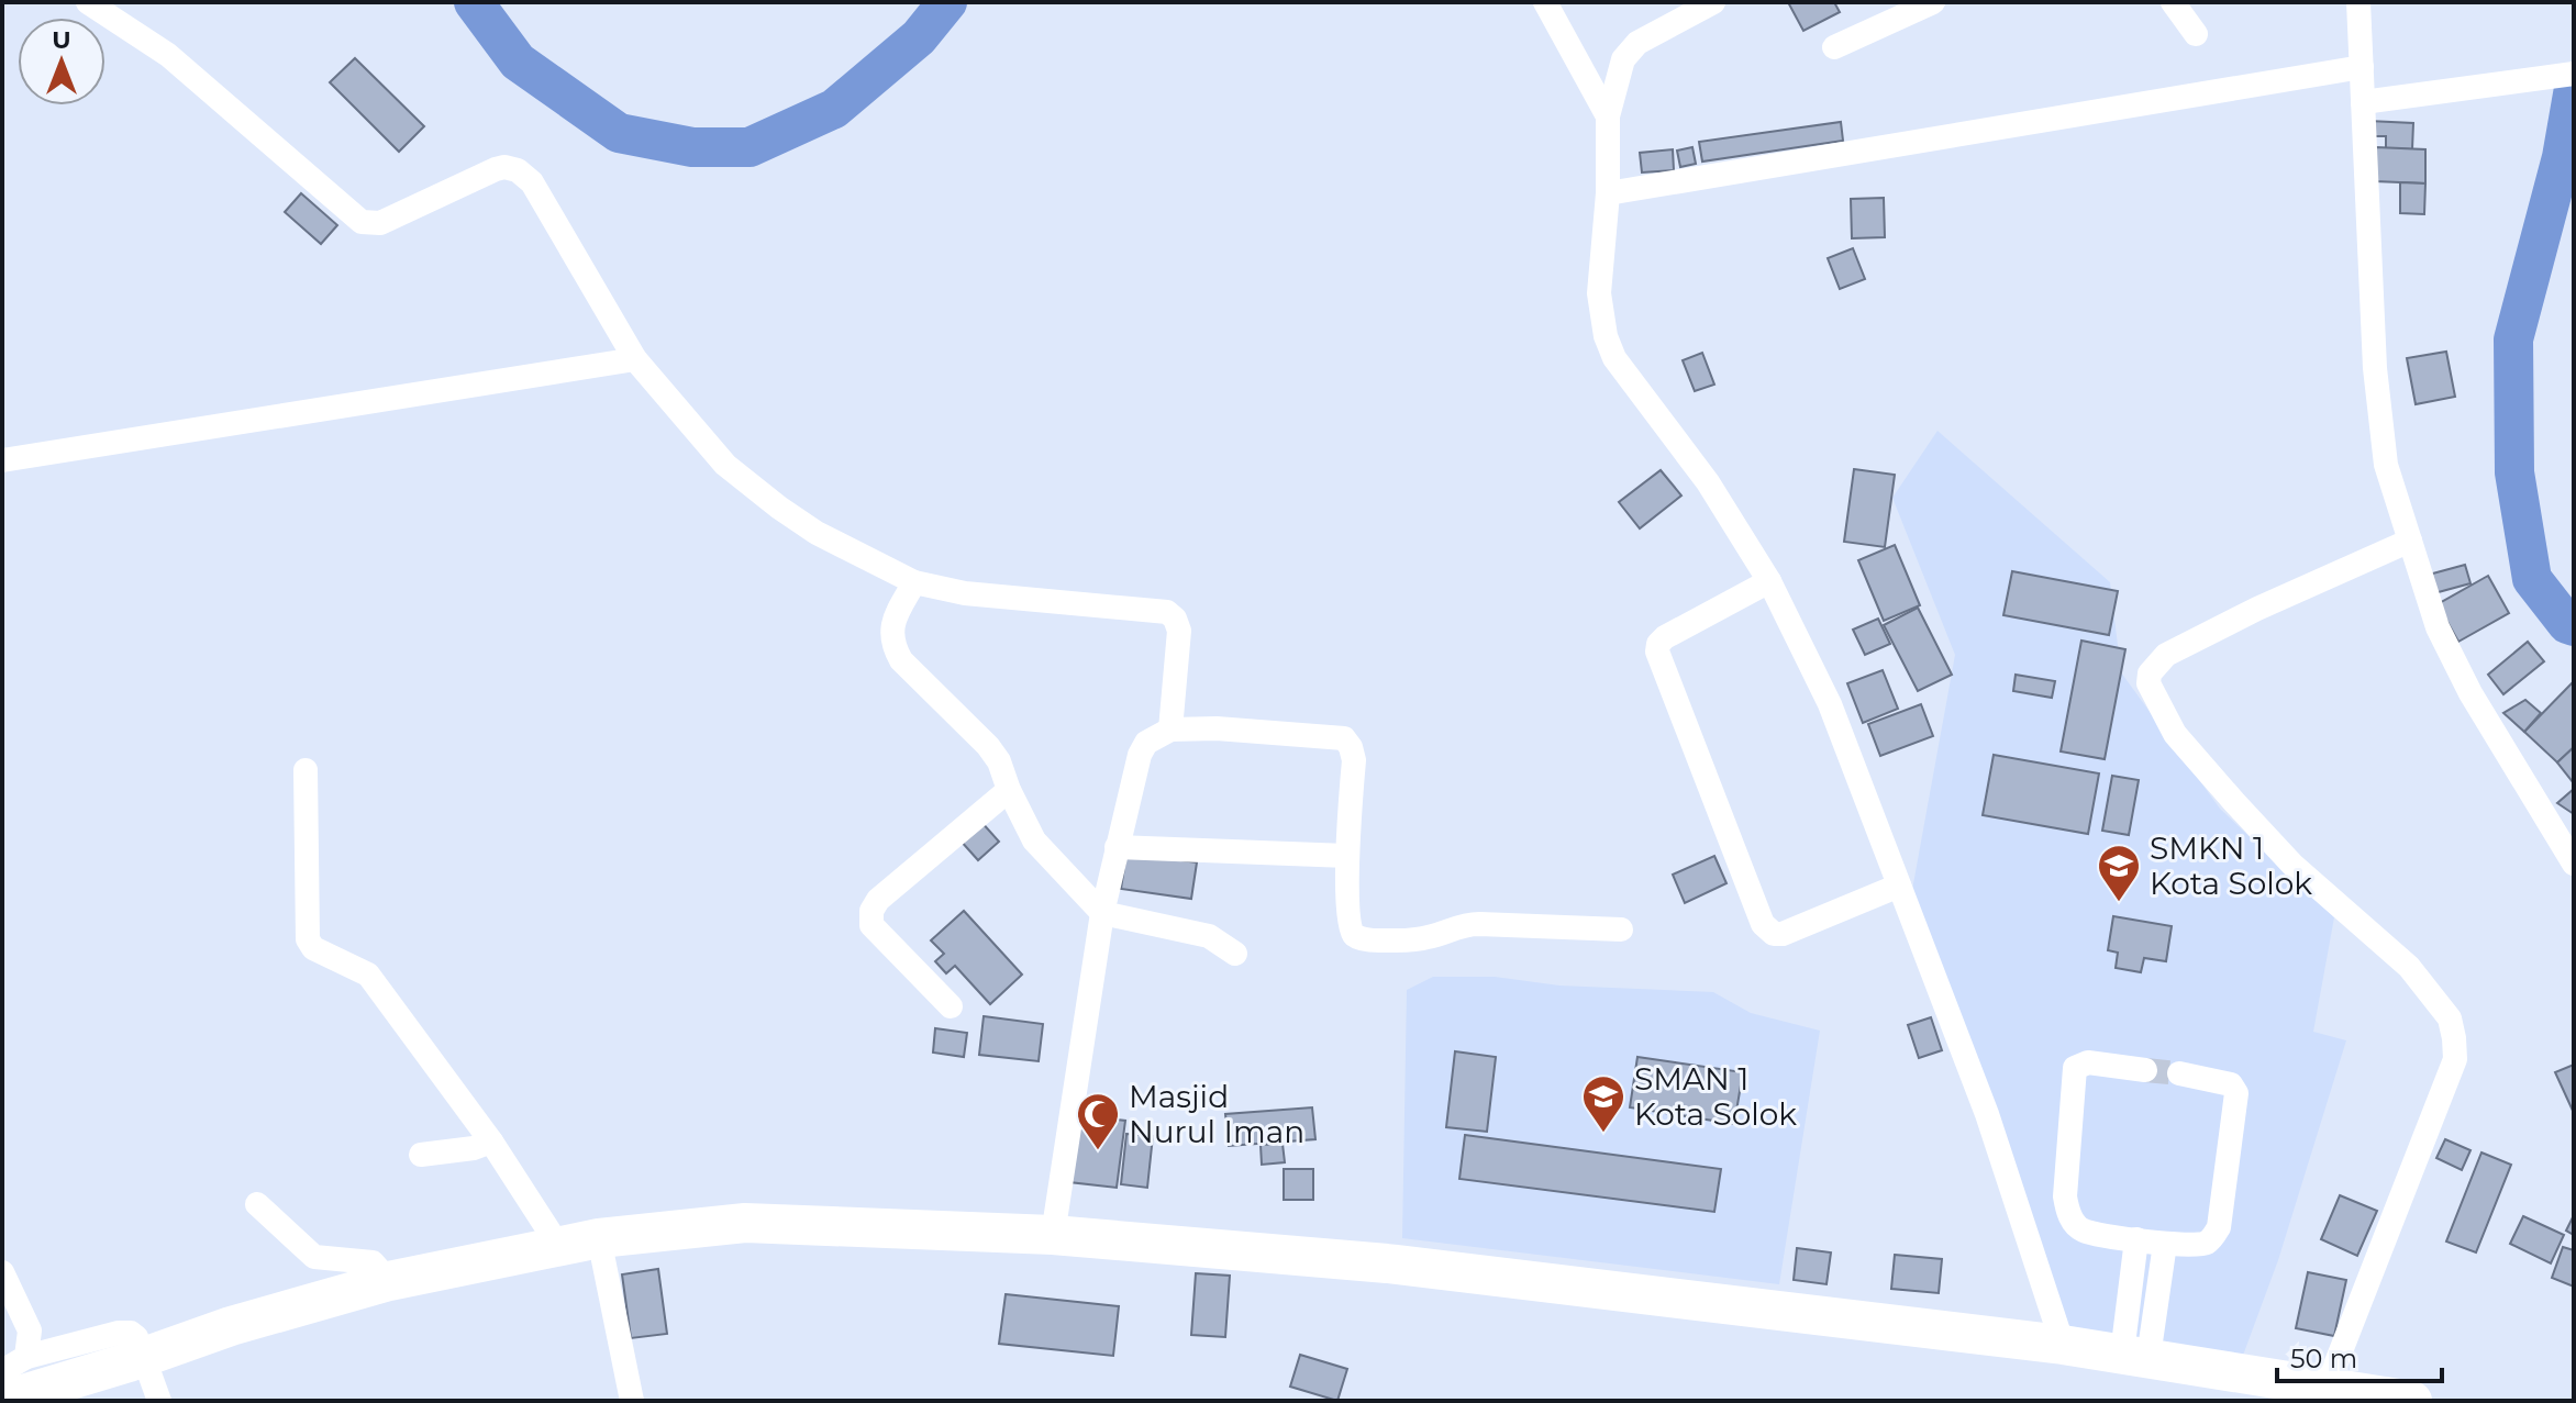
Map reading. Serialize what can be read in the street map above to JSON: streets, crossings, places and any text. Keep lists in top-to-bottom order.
{
  "places": {
    "school or university": ["SMKN 1 Kota Solok", "SMAN 1 Kota Solok"],
    "mosque": ["Masjid Nurul Iman"]
  },
  "scale_bar": "50 m",
  "north": "top"
}
